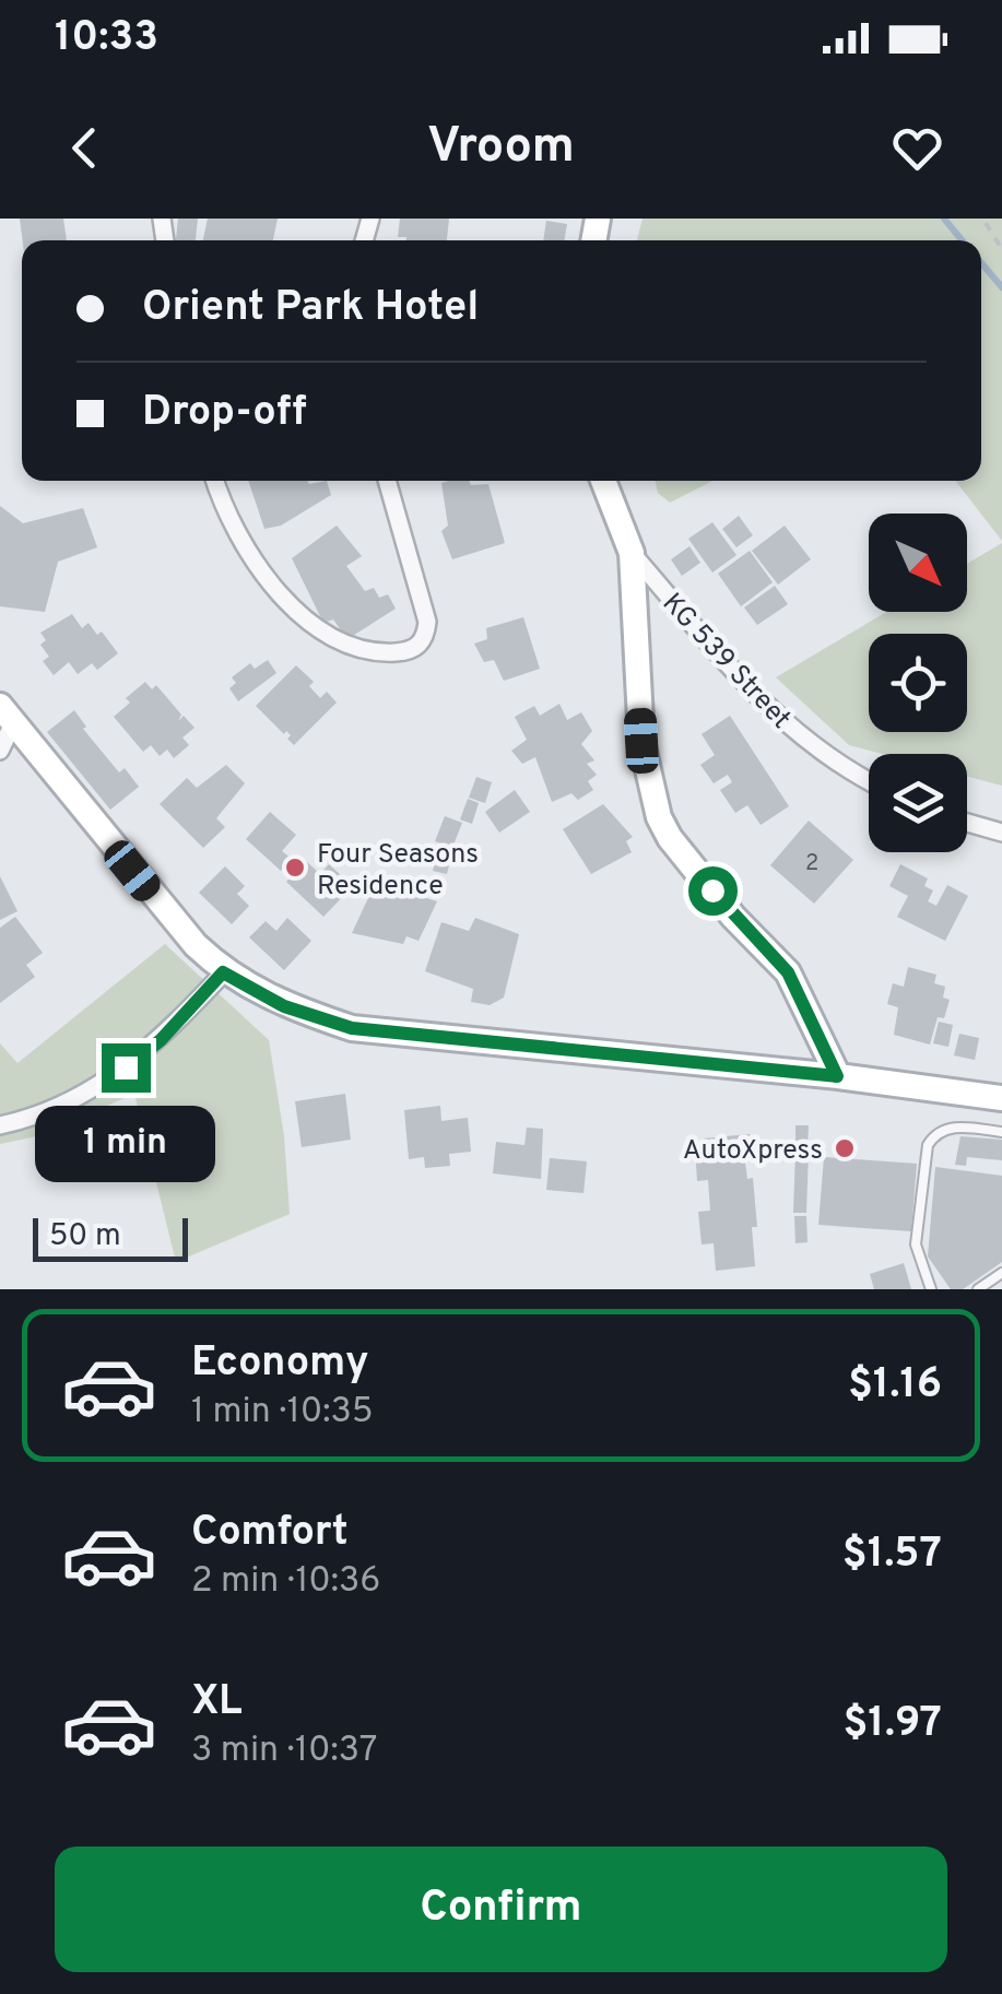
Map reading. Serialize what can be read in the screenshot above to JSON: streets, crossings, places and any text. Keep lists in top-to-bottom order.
{
  "streets": {
    "street": ["KG 539 Street"]
  },
  "places": ["Four Seasons Residence", "AutoXpress"],
  "house_numbers": ["2"],
  "scale_bar": "50 m",
  "north": "bottom right",
  "page": {
    "status": "10:33",
    "header": "Vroom",
    "banner": ["Orient Park Hotel", "Drop-off"],
    "bubble": "1 min",
    "scale": "50 m",
    "list": [
      {
        "name": "Economy",
        "note": "1 min · 10:35",
        "value": "$1.16"
      },
      {
        "name": "Comfort",
        "note": "2 min · 10:36",
        "value": "$1.57"
      },
      {
        "name": "XL",
        "note": "3 min · 10:37",
        "value": "$1.97"
      }
    ],
    "buttons": "Confirm"
  }
}
